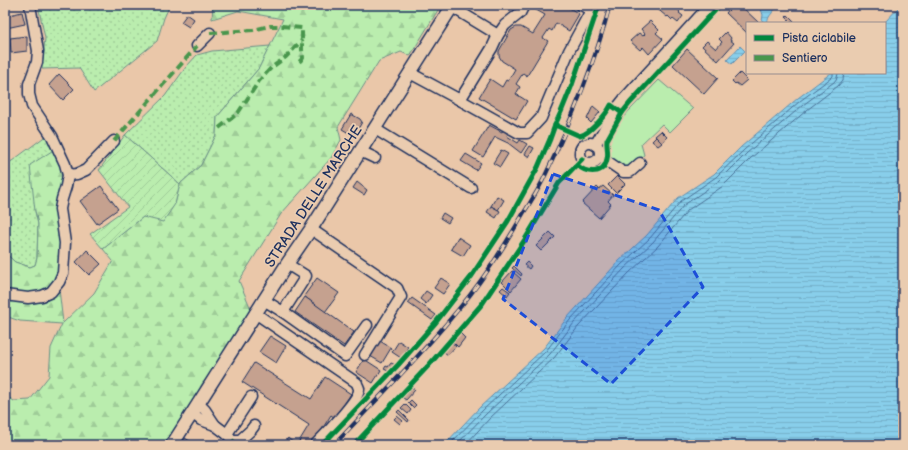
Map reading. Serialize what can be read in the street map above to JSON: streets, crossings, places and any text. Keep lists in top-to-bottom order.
{
  "streets": {
    "main road": ["STRADA DELLE MARCHE"]
  },
  "legend": ["Pista ciclabile", "Sentiero"]
}
